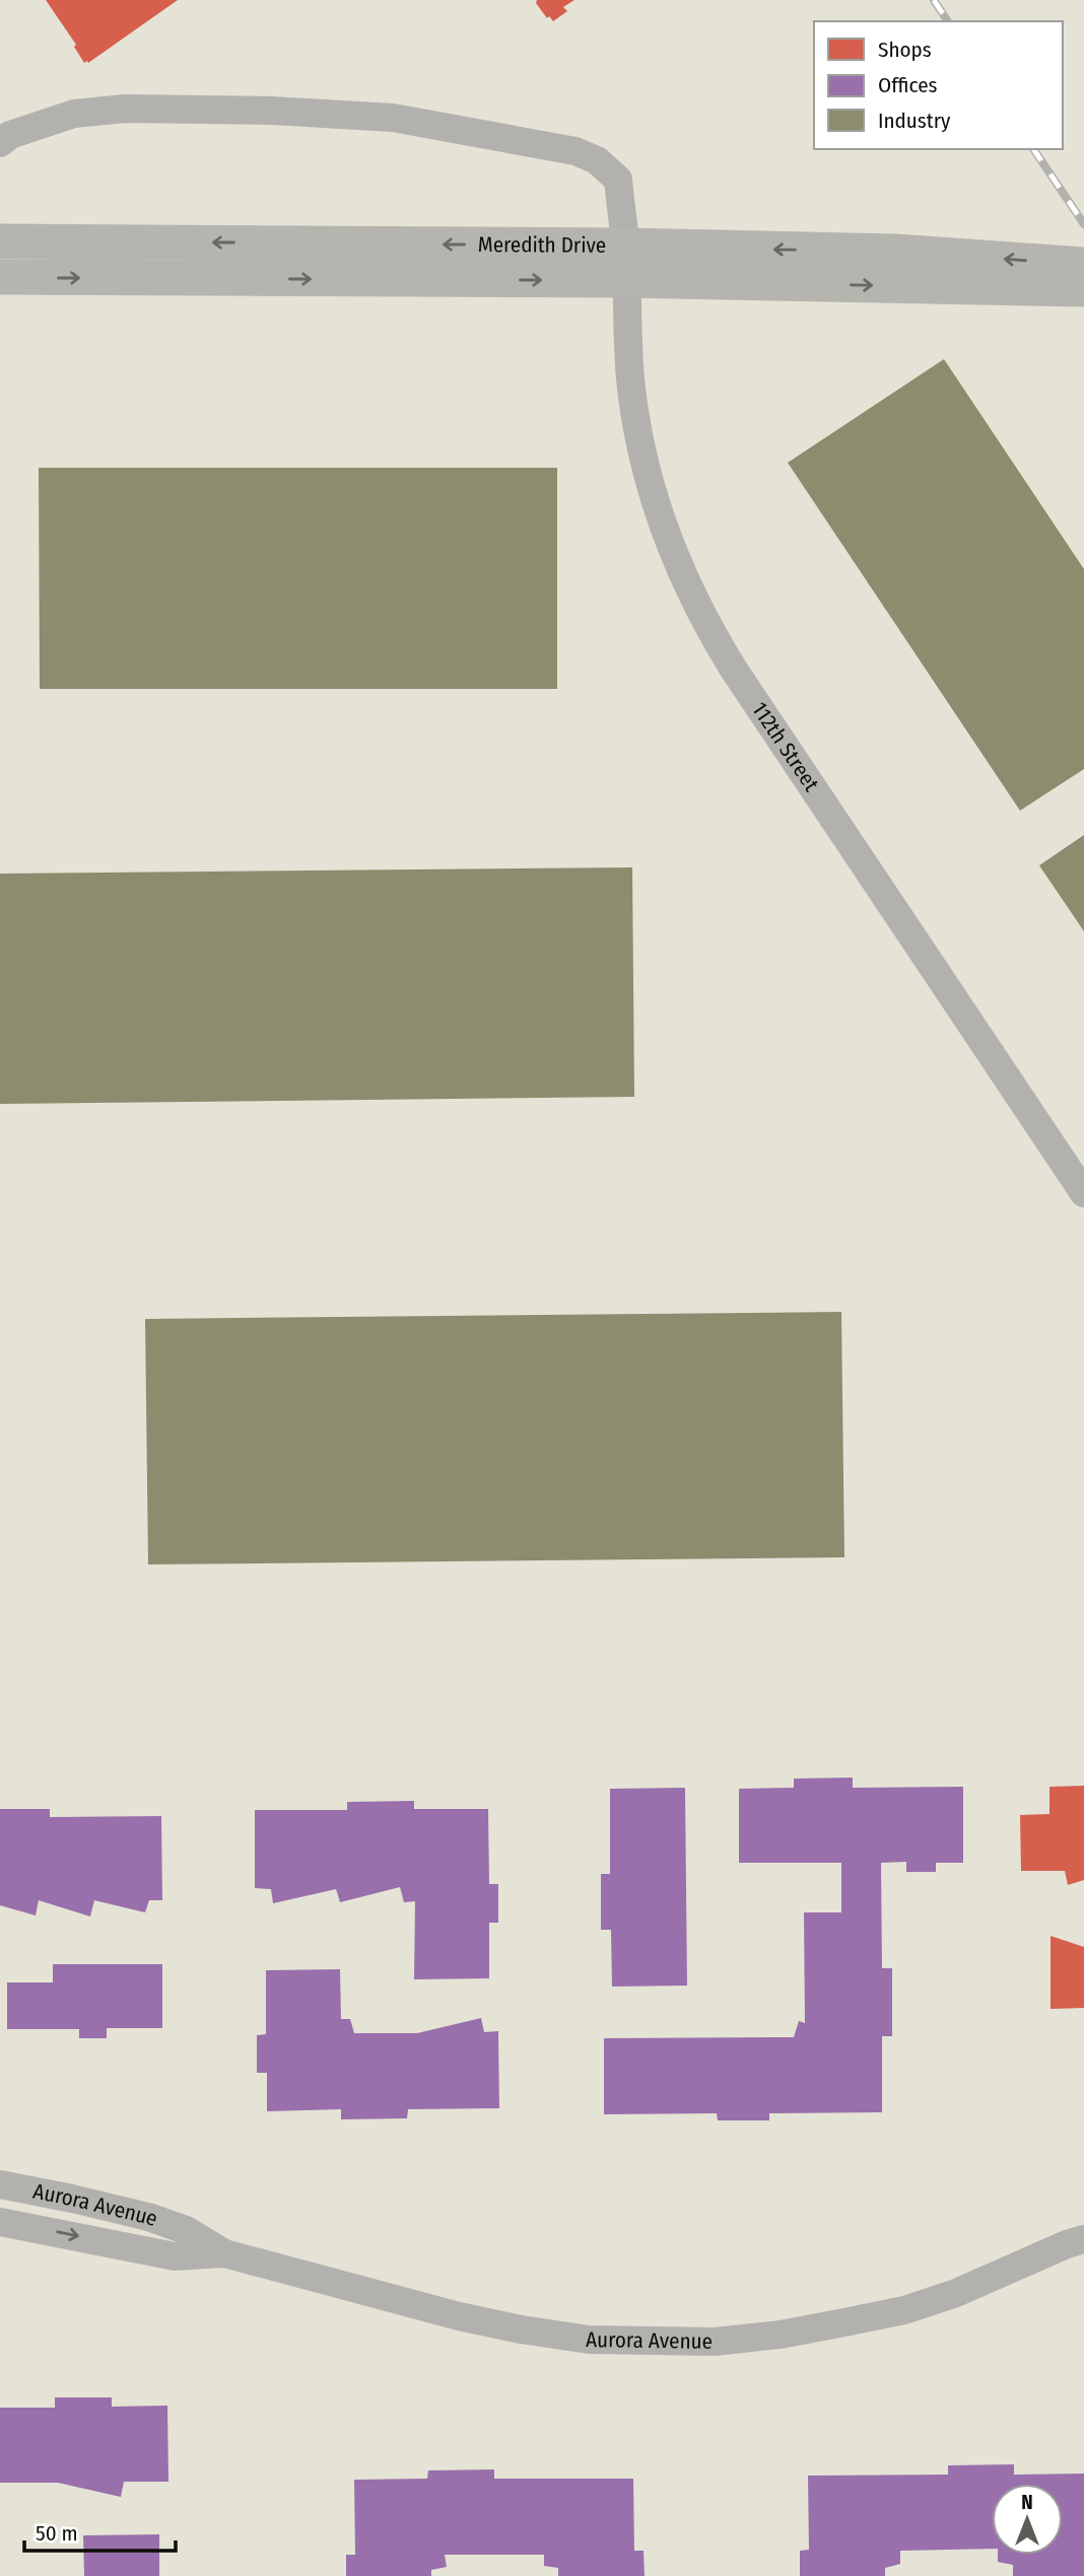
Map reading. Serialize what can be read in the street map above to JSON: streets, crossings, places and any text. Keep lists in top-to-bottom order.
{
  "streets": {
    "main road": ["Meredith Drive"],
    "street": ["112th Street", "Aurora Avenue"]
  },
  "crossings": [
    ["Meredith Drive", "112th Street"]
  ],
  "legend": ["Shops", "Offices", "Industry"],
  "scale_bar": "50 m",
  "north": "top"
}
